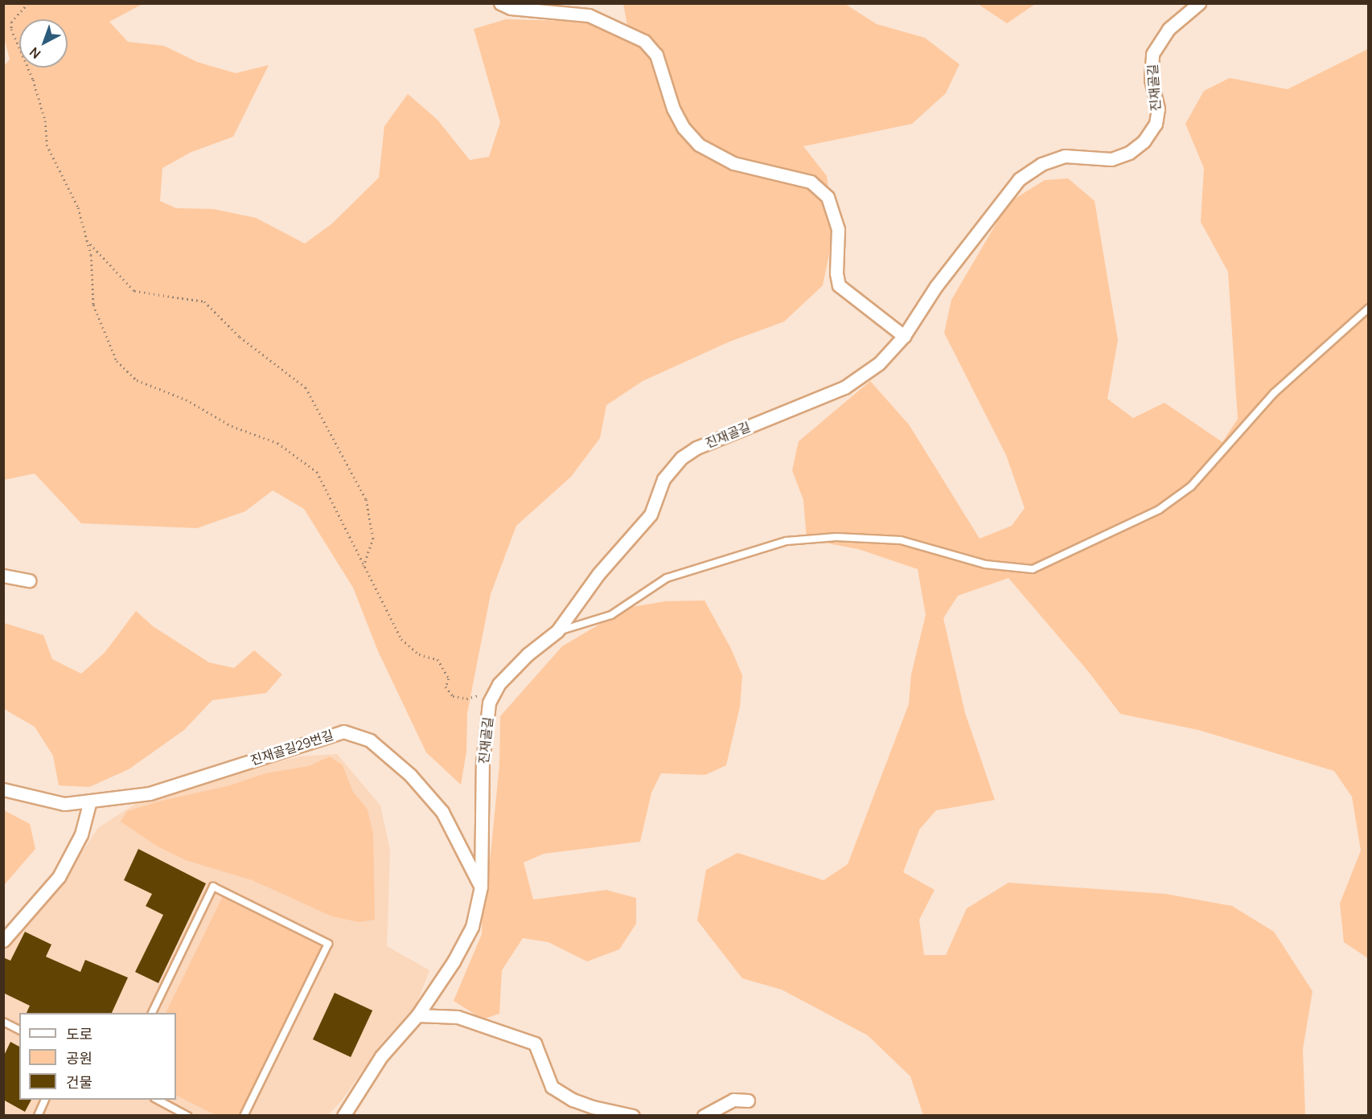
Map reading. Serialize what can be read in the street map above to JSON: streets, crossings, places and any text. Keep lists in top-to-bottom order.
{
  "streets": {
    "street": ["진재골길", "진재골길29번길"]
  },
  "crossings": [
    ["진재골길", "진재골길29번길"]
  ],
  "legend": ["도로", "공원", "건물"],
  "north": "bottom left"
}
